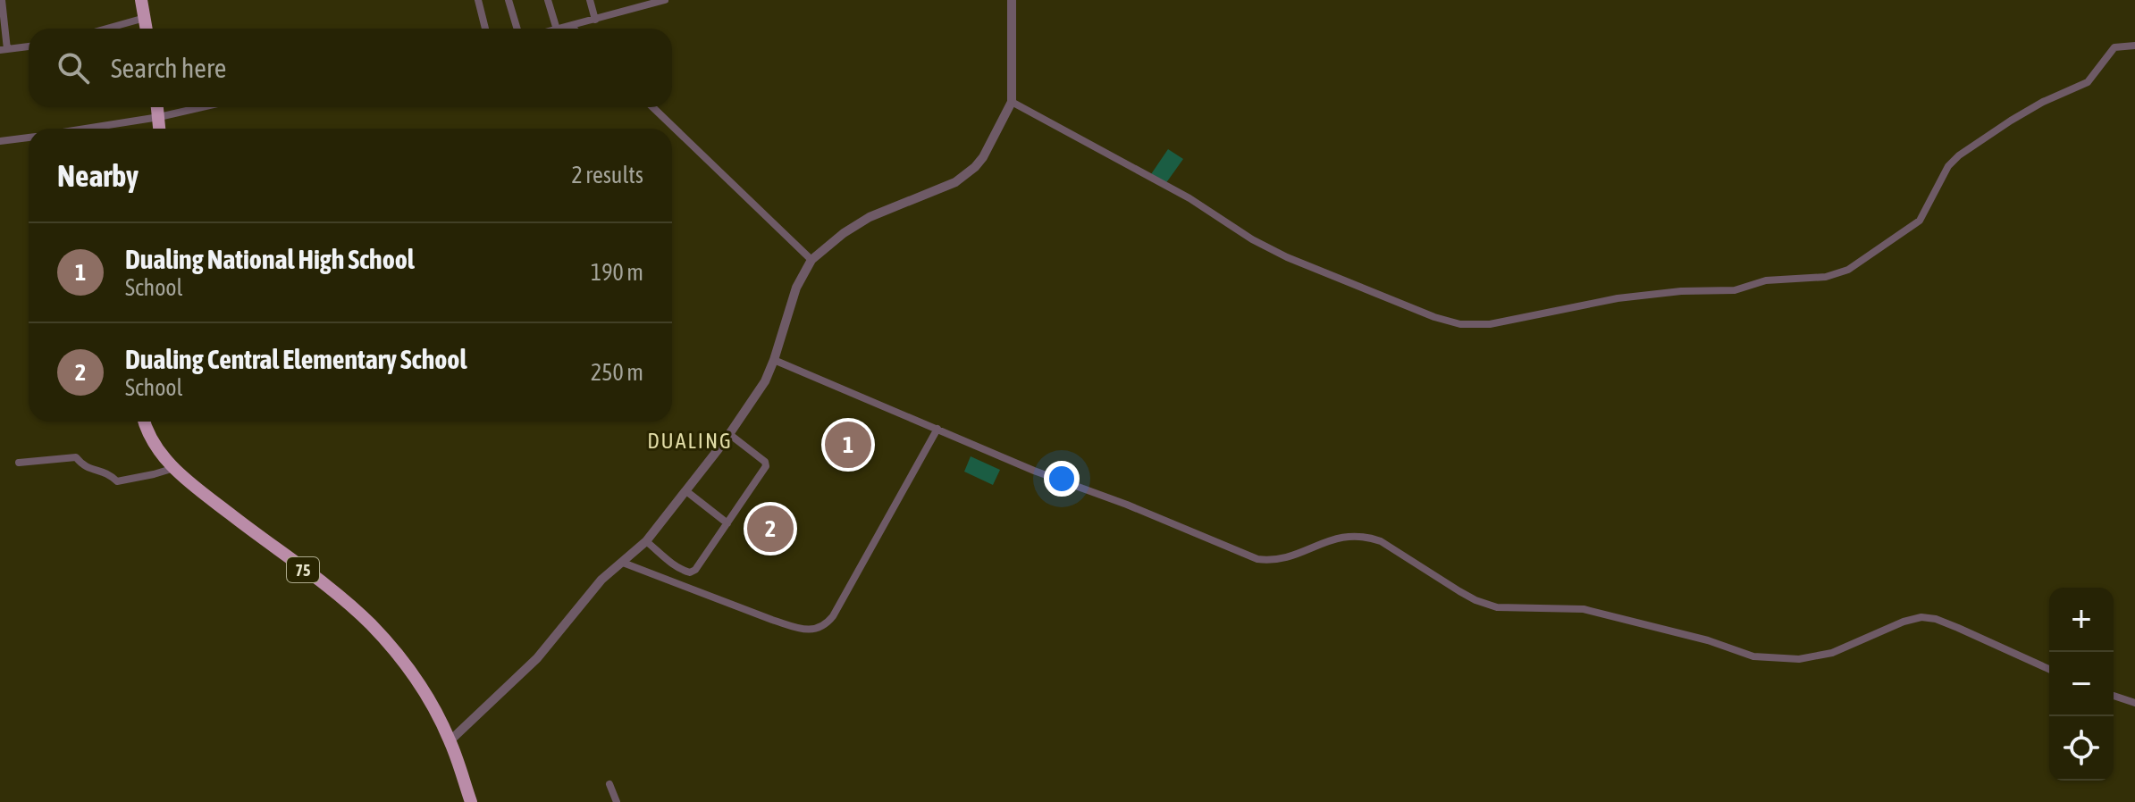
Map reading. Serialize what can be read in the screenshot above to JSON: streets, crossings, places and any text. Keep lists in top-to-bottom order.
{
  "streets": {
    "highway": ["75"]
  },
  "districts": ["DUALING"],
  "page": {
    "search": "Search here",
    "heading": ["Nearby", "2 results"],
    "list": [
      {
        "mark": "1",
        "name": "Dualing National High School",
        "note": "School",
        "value": "190 m"
      },
      {
        "mark": "2",
        "name": "Dualing Central Elementary School",
        "note": "School",
        "value": "250 m"
      }
    ],
    "pins": ["1", "2"],
    "map_buttons": ["+", "−"]
  }
}
